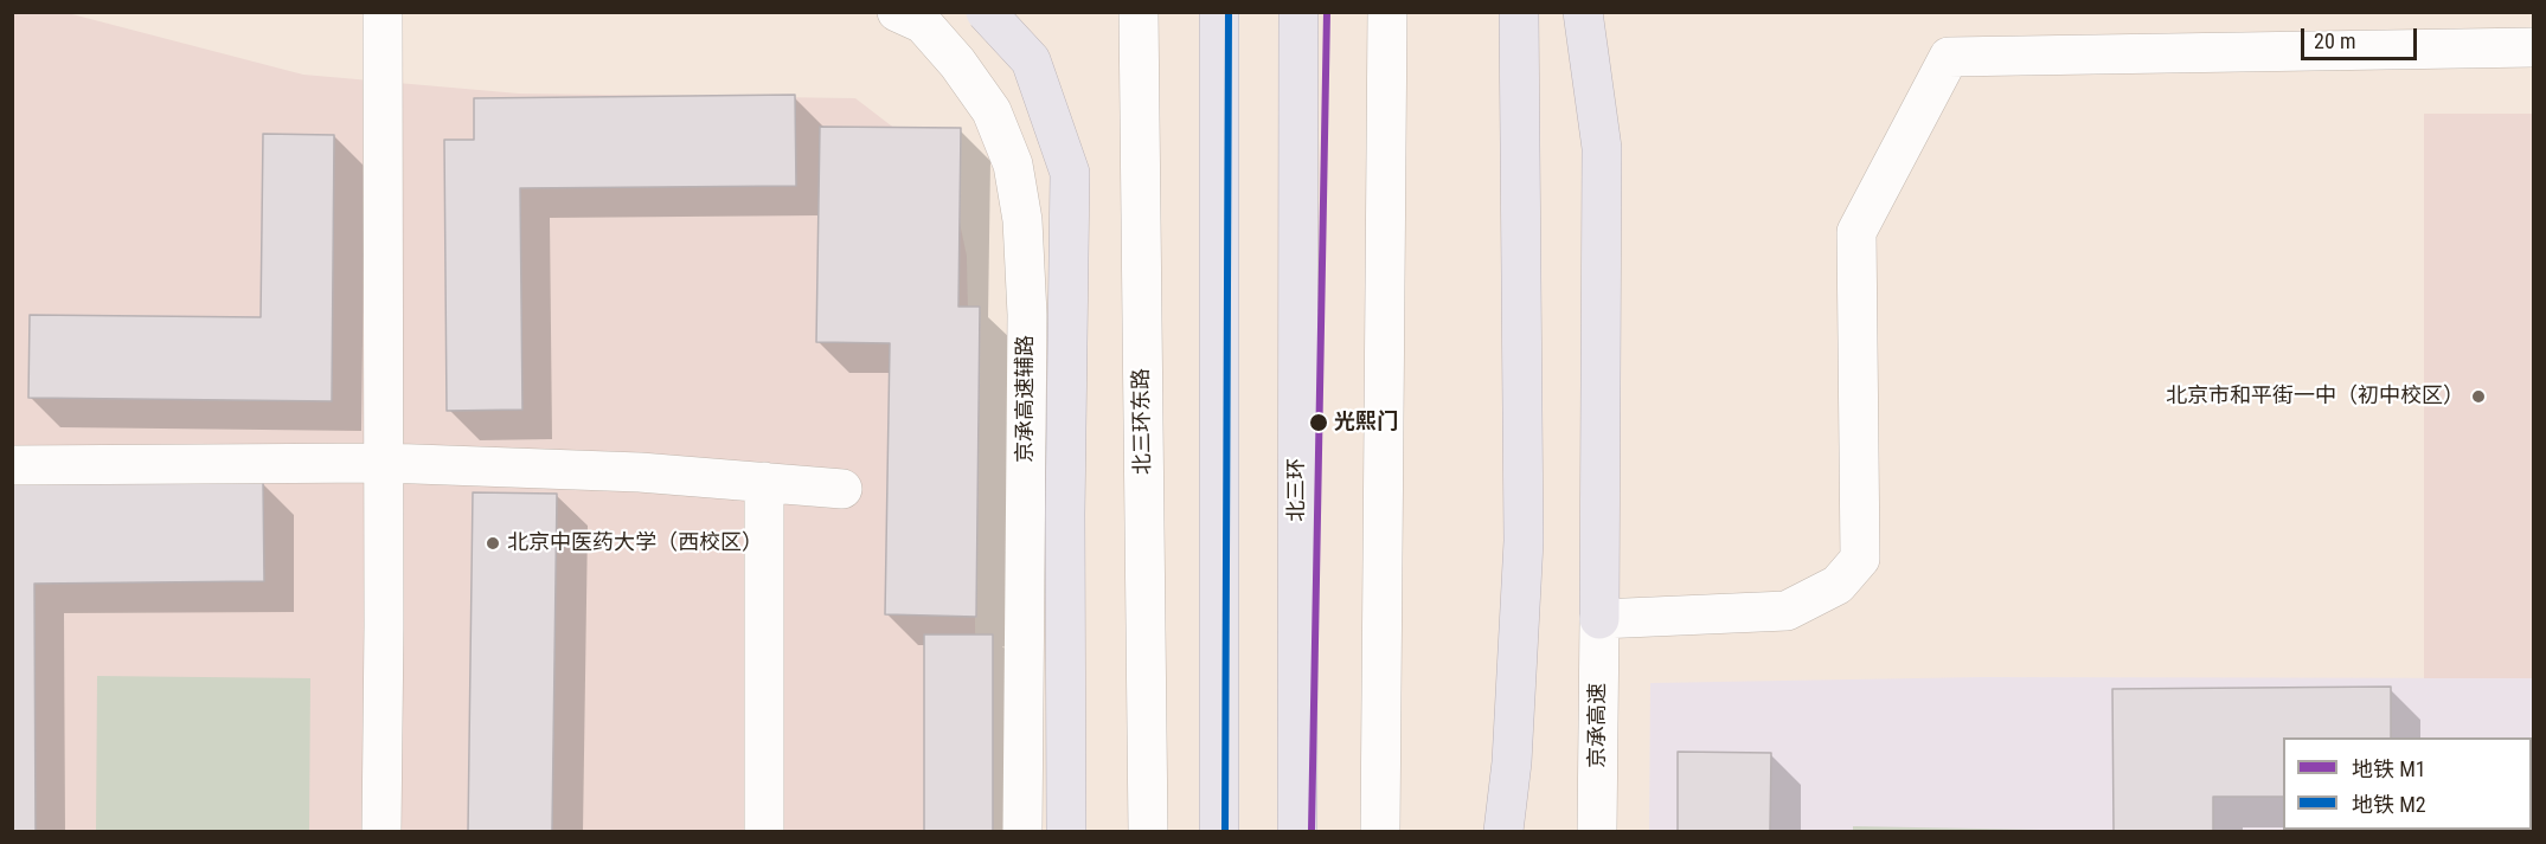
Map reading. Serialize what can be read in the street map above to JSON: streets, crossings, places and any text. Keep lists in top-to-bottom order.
{
  "streets": {
    "highway": ["北三环"],
    "street": ["京承高速辅路", "北三环东路", "京承高速"]
  },
  "places": ["北京市和平街一中（初中校区）", "光熙门", "北京中医药大学（西校区）"],
  "lines": ["metro line M1", "metro line M2"],
  "legend": ["地铁 M1", "地铁 M2"],
  "scale_bar": "20 m"
}
